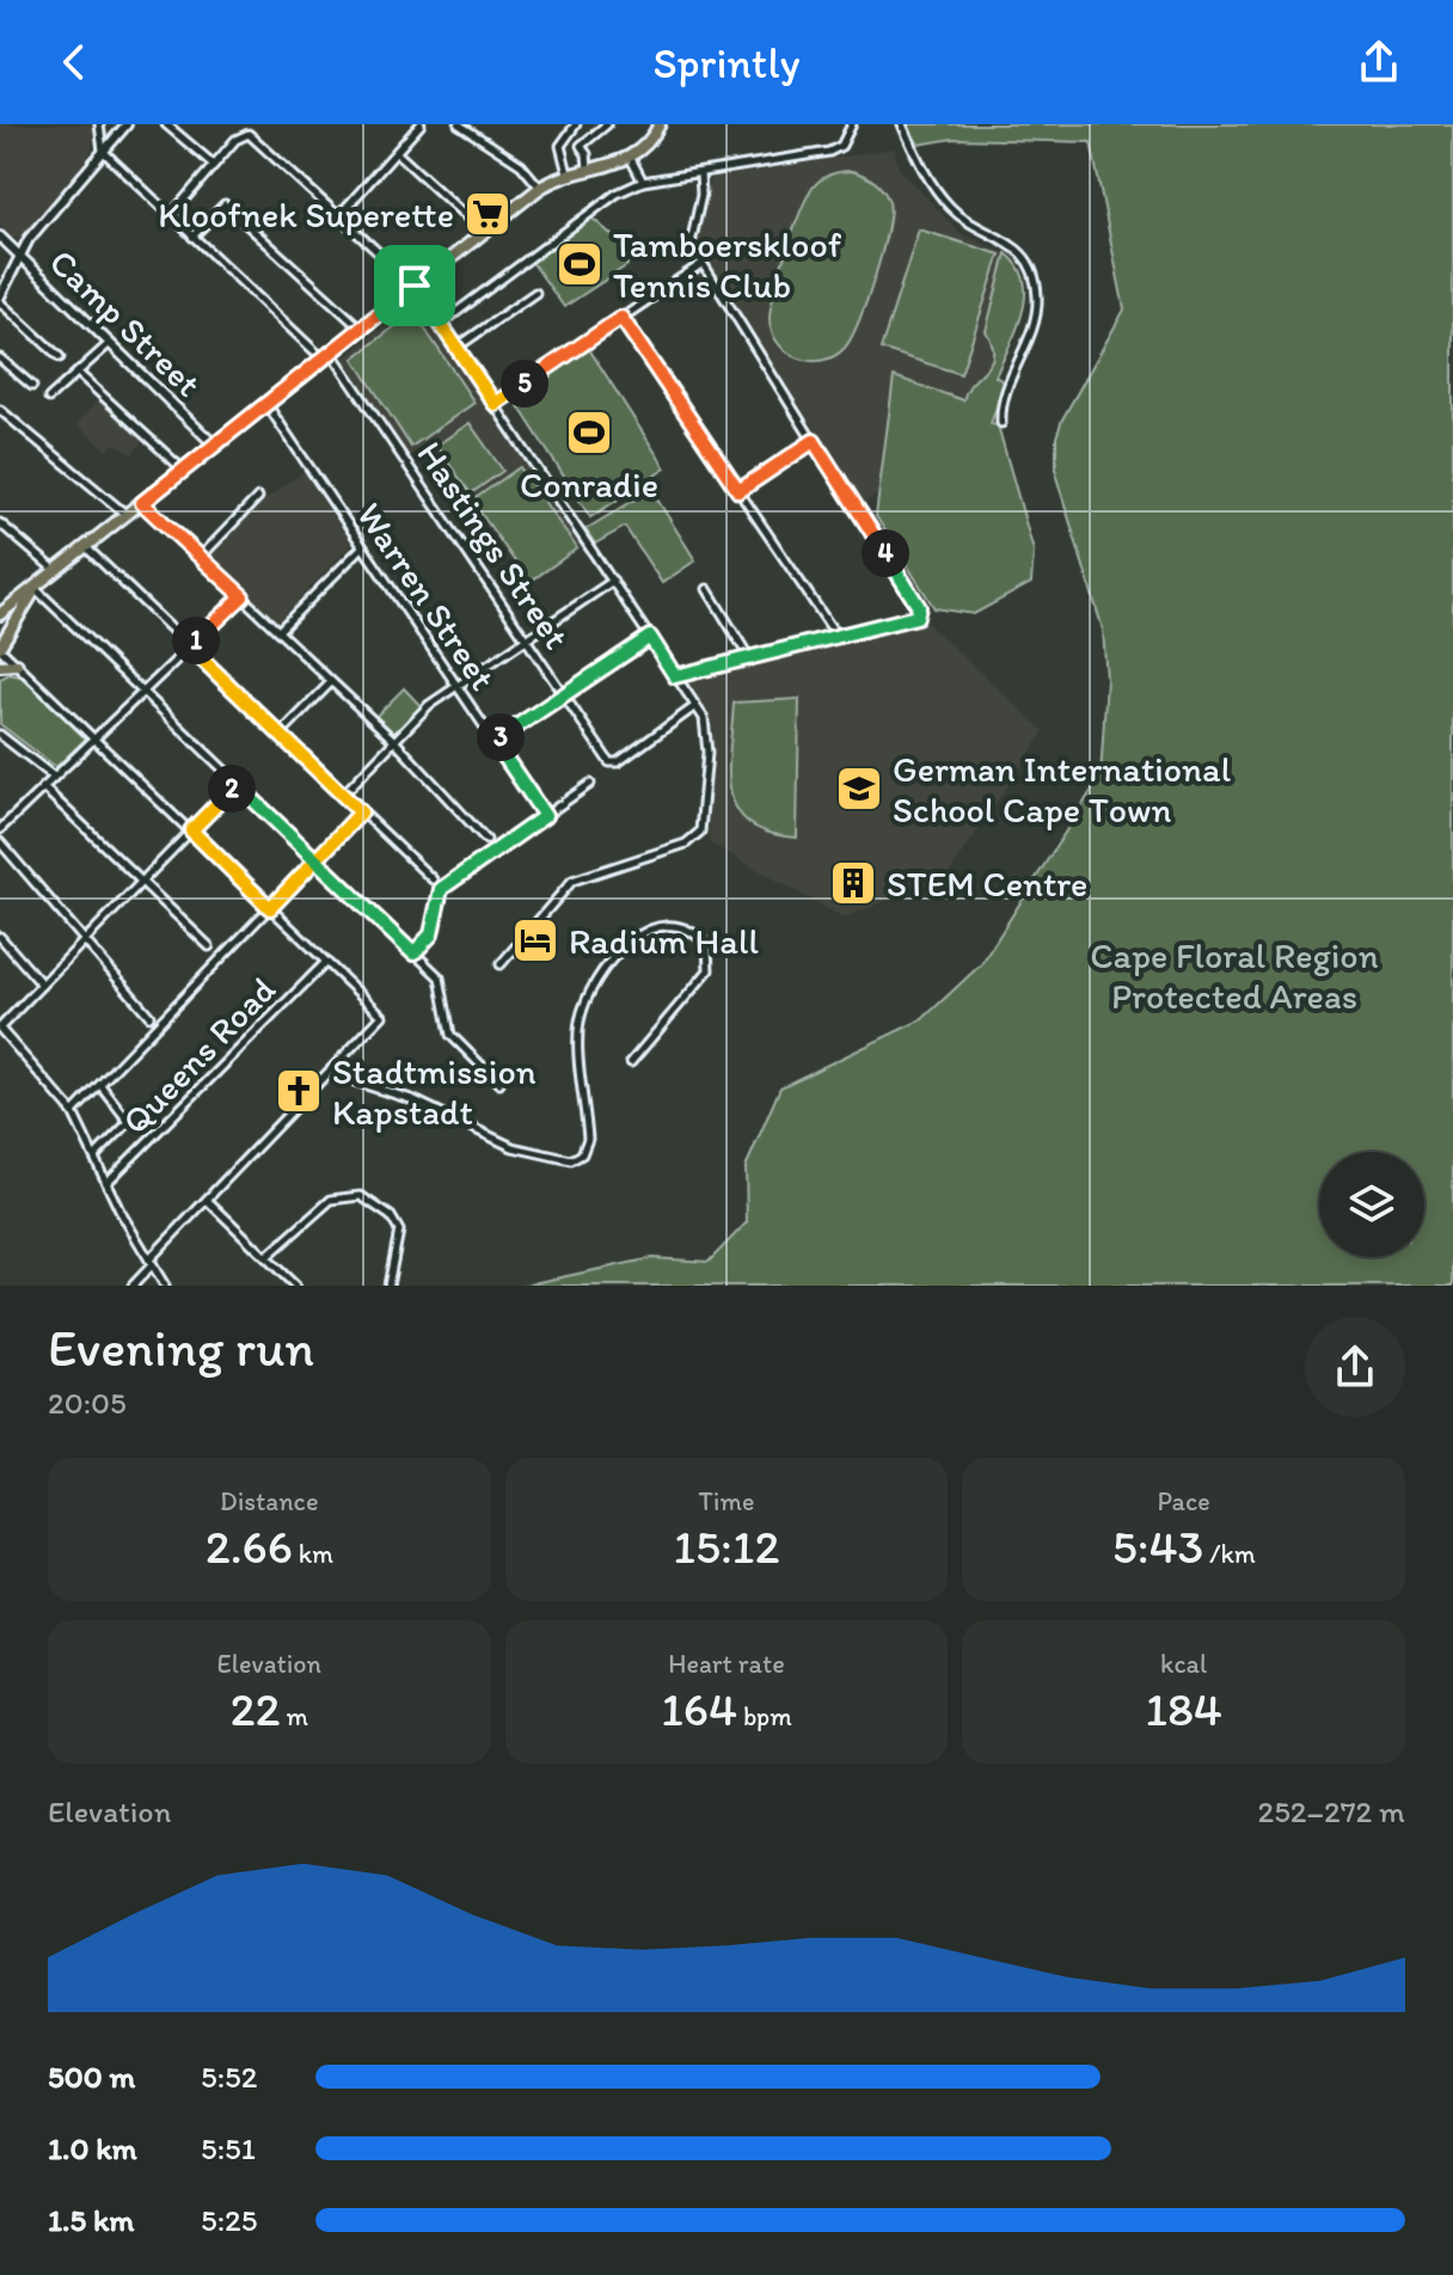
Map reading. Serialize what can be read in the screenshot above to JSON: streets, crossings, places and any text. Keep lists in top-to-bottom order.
{
  "streets": {
    "street": [
      "Camp Street",
      "Hastings Street",
      "Warren Street",
      "Queens Road"
    ]
  },
  "parks": ["Cape Floral Region Protected Areas"],
  "places": {
    "supermarket": ["Kloofnek Superette"],
    "sports": ["Tamboerskloof Tennis Club", "Conradie"],
    "school or university": ["German International School Cape Town"],
    "building": ["STEM Centre"],
    "hotel": ["Radium Hall"],
    "church": ["Stadtmission Kapstadt"]
  },
  "page": {
    "header": "Sprintly",
    "pins": [
      "5",
      "4",
      "1",
      "3",
      "2"
    ],
    "heading": ["Evening run", "20:05"],
    "stats": [
      ["Distance", "2.66 km"],
      ["Time", "15:12"],
      ["Pace", "5:43 /km"],
      ["Elevation", "22 m"],
      ["Heart rate", "164 bpm"],
      ["kcal", "184"]
    ],
    "chart": ["Elevation", "252–272 m"],
    "list": [
      {
        "name": "500 m",
        "note": "5:52"
      },
      {
        "name": "1.0 km",
        "note": "5:51"
      },
      {
        "name": "1.5 km",
        "note": "5:25"
      }
    ]
  }
}
